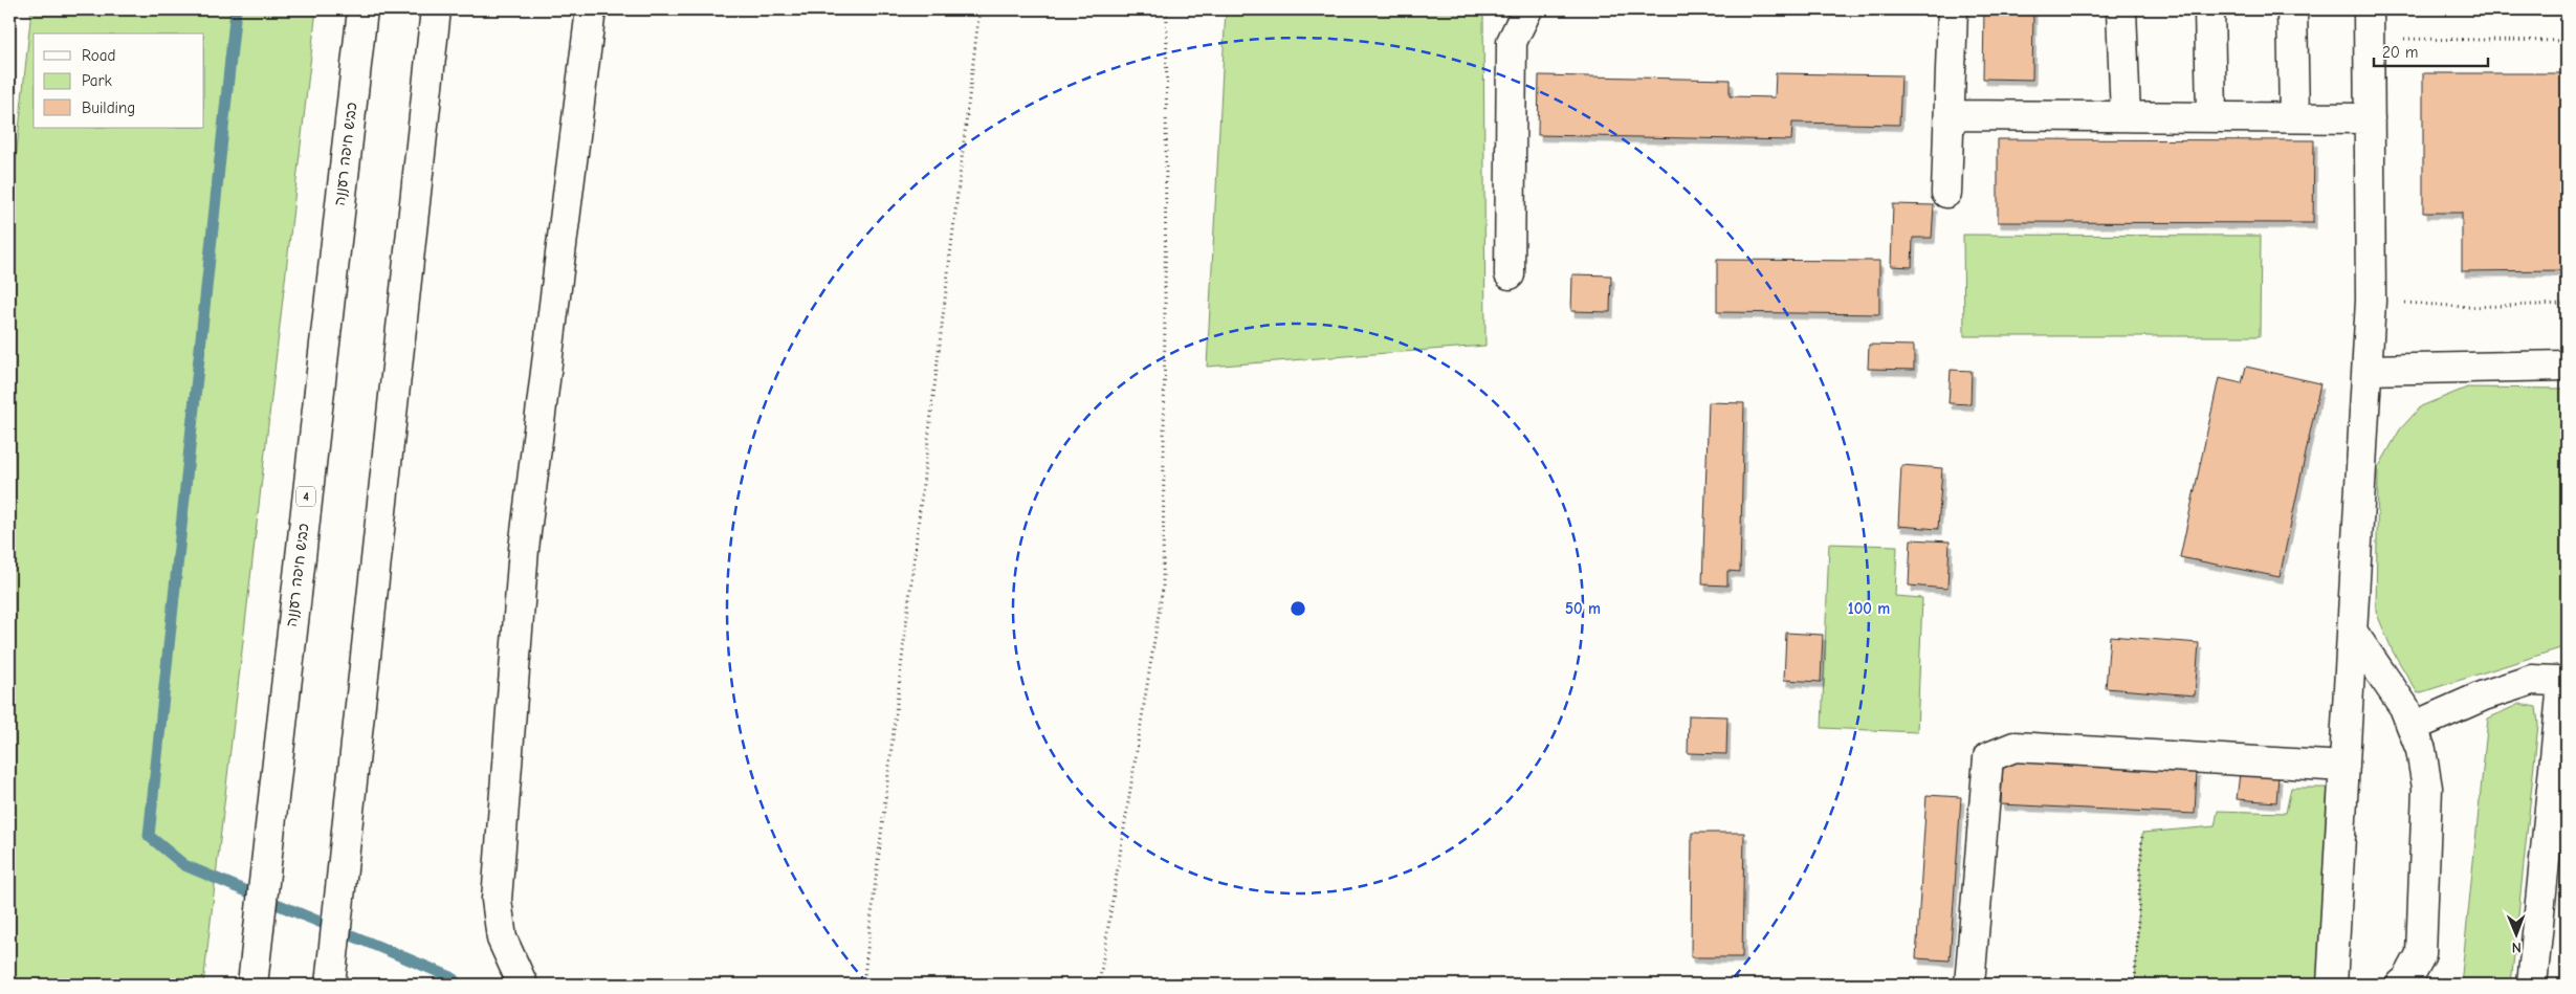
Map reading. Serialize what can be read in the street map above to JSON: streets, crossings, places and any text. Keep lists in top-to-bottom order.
{
  "streets": {
    "main road": ["כביש חיפה רעננה", "4"]
  },
  "legend": ["Road", "Park", "Building"],
  "scale_bar": "20 m",
  "north": "bottom",
  "rings": ["50 m", "100 m"]
}
